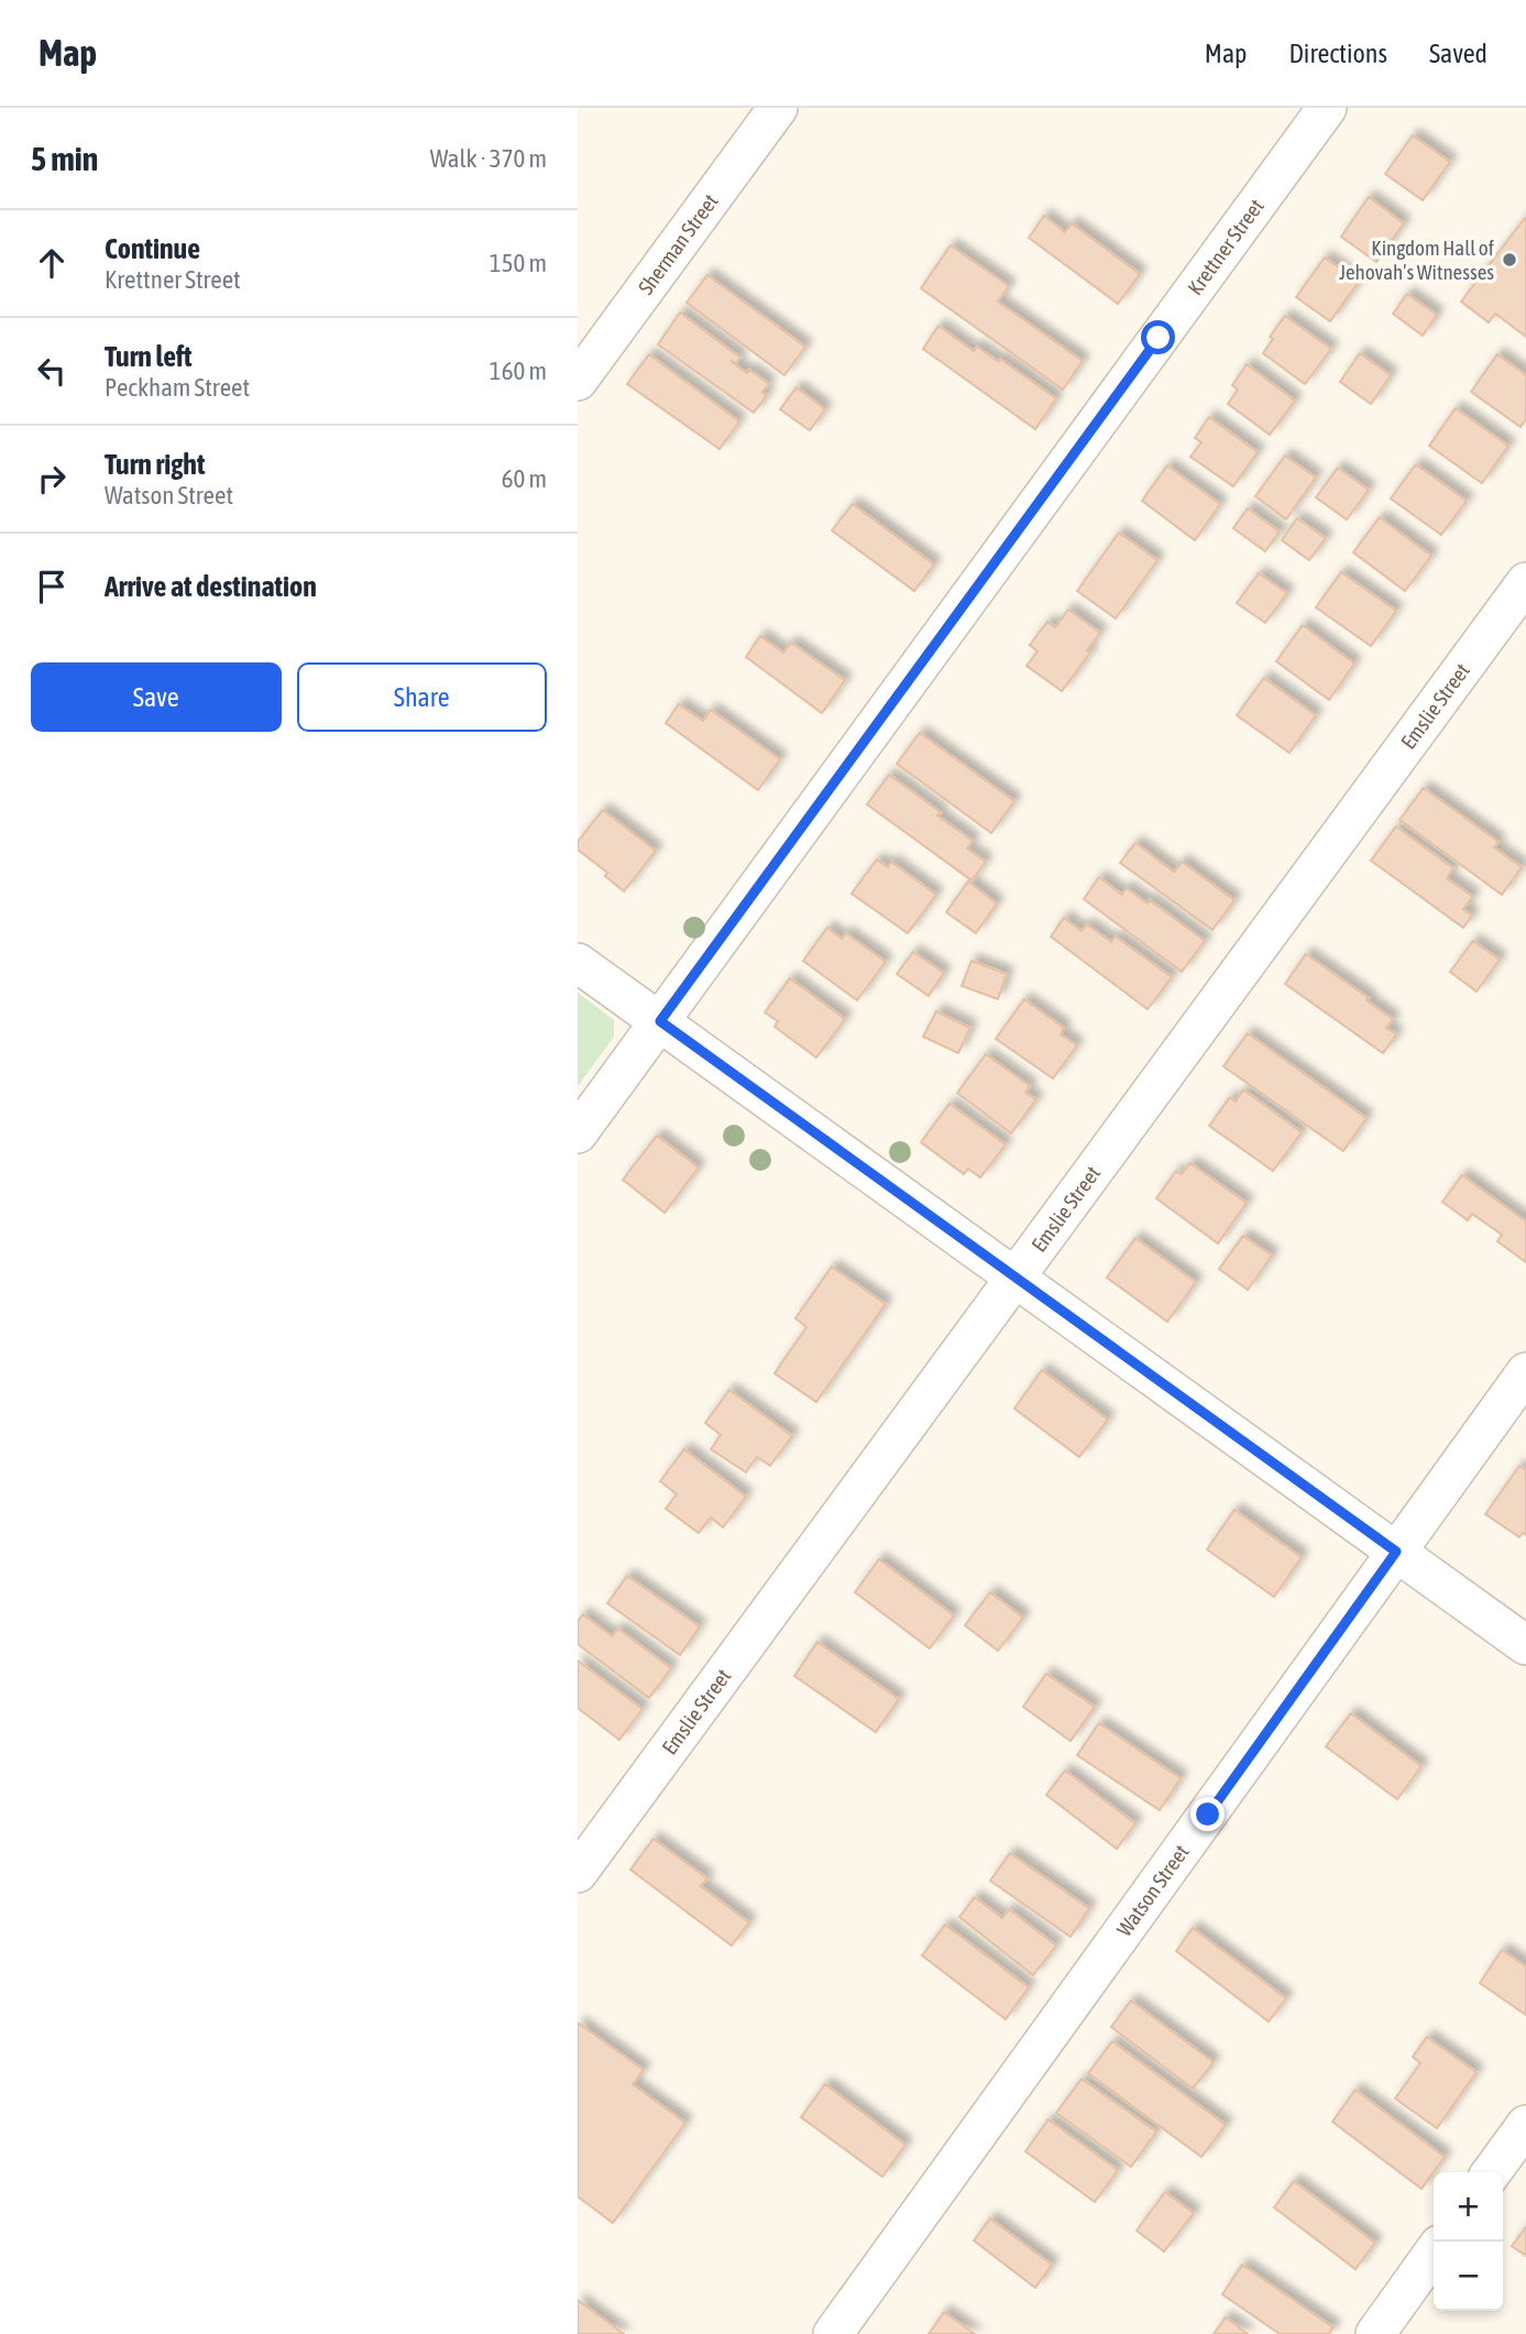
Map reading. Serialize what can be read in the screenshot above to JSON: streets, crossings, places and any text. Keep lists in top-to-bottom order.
{
  "streets": {
    "street": [
      "Sherman Street",
      "Krettner Street",
      "Emslie Street",
      "Watson Street"
    ]
  },
  "places": ["Kingdom Hall of Jehovah’s Witnesses"],
  "page": {
    "header": "Map",
    "nav": ["Map", "Directions", "Saved"],
    "heading": ["5 min", "Walk · 370 m"],
    "list": [
      ["Continue", "Krettner Street", "150 m"],
      ["Turn left", "Peckham Street", "160 m"],
      ["Turn right", "Watson Street", "60 m"],
      "Arrive at destination"
    ],
    "buttons": ["Save", "Share"],
    "map_buttons": ["+", "−"]
  }
}
